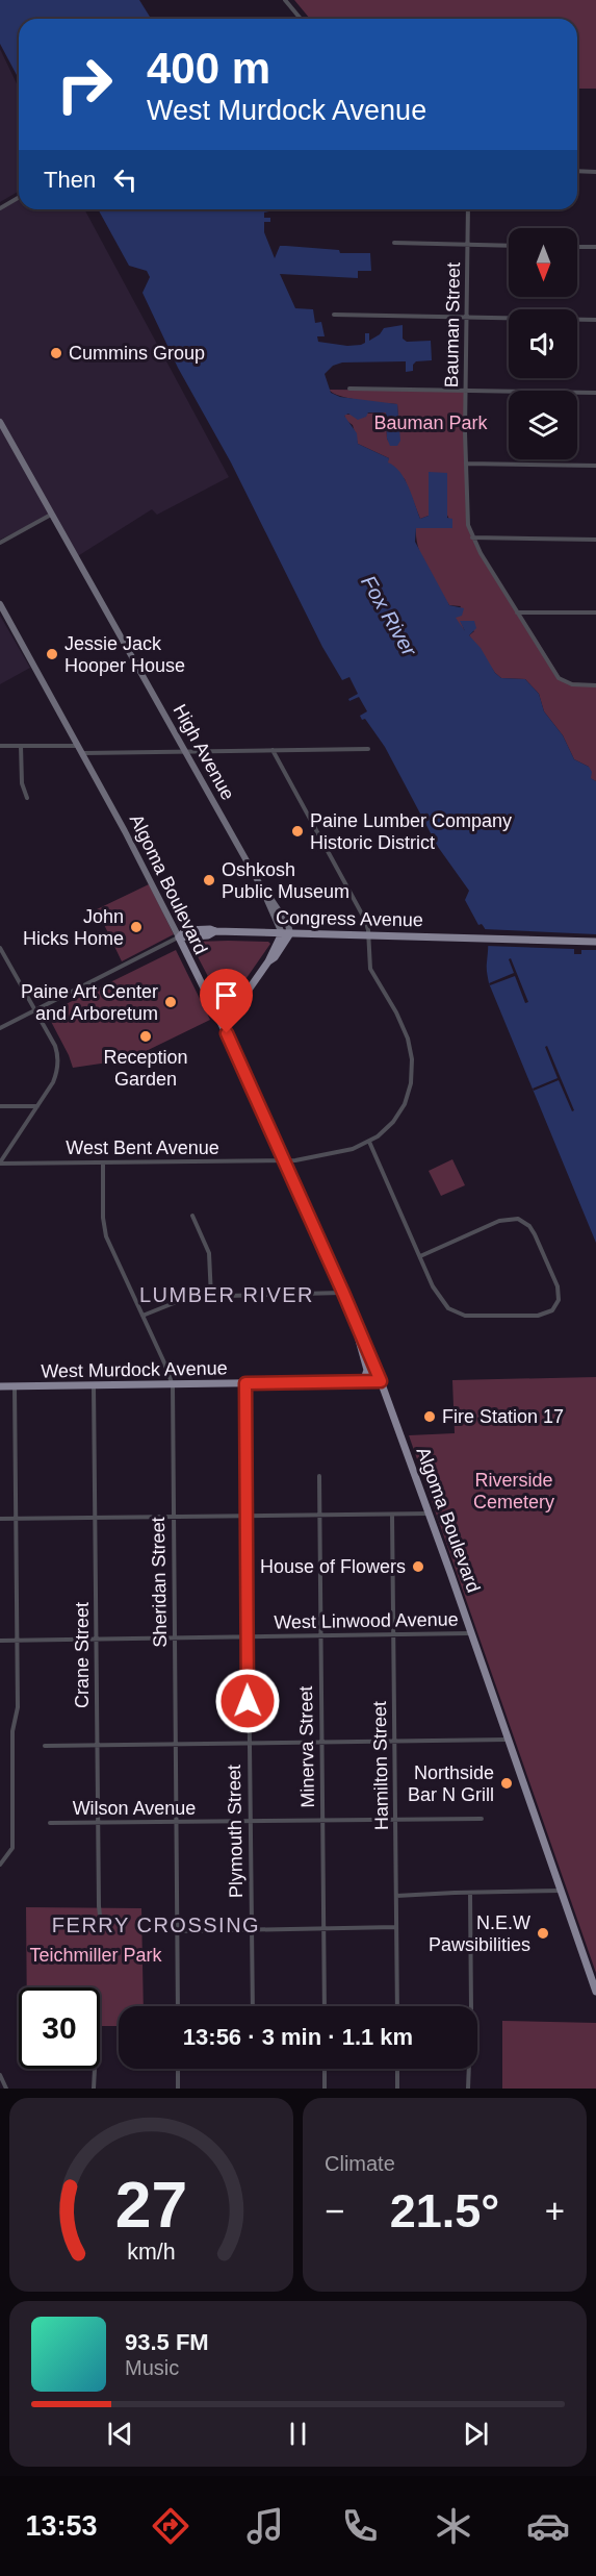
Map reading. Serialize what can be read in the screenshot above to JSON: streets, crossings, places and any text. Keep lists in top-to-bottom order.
{
  "streets": {
    "main road": [
      "High Avenue",
      "Algoma Boulevard",
      "Congress Avenue",
      "West Murdock Avenue"
    ],
    "street": [
      "Bauman Street",
      "West Bent Avenue",
      "Sheridan Street",
      "West Linwood Avenue",
      "Crane Street",
      "Minerva Street",
      "Hamilton Street",
      "Wilson Avenue",
      "Plymouth Street"
    ]
  },
  "crossings": [
    ["High Avenue", "Algoma Boulevard"],
    ["High Avenue", "Congress Avenue"],
    ["High Avenue", "West Bent Avenue"],
    ["Algoma Boulevard", "Congress Avenue"],
    ["Algoma Boulevard", "West Bent Avenue"],
    ["Algoma Boulevard", "West Murdock Avenue"],
    ["Algoma Boulevard", "West Linwood Avenue"],
    ["Congress Avenue", "West Bent Avenue"],
    ["West Bent Avenue", "Sheridan Street"],
    ["West Murdock Avenue", "Sheridan Street"],
    ["West Murdock Avenue", "Crane Street"],
    ["West Murdock Avenue", "Plymouth Street"],
    ["Sheridan Street", "West Linwood Avenue"],
    ["Sheridan Street", "Wilson Avenue"],
    ["West Linwood Avenue", "Crane Street"],
    ["West Linwood Avenue", "Minerva Street"],
    ["West Linwood Avenue", "Hamilton Street"],
    ["West Linwood Avenue", "Plymouth Street"],
    ["Crane Street", "Wilson Avenue"],
    ["Minerva Street", "Wilson Avenue"],
    ["Hamilton Street", "Wilson Avenue"],
    ["Wilson Avenue", "Plymouth Street"]
  ],
  "districts": ["LUMBER RIVER", "FERRY CROSSING"],
  "water": ["Fox River"],
  "parks": ["Bauman Park", "Riverside Cemetery", "Teichmiller Park"],
  "places": [
    "Cummins Group",
    "Jessie Jack Hooper House",
    "Paine Lumber Company Historic District",
    "Oshkosh Public Museum",
    "John Hicks Home",
    "Paine Art Center and Arboretum",
    "Reception Garden",
    "Fire Station 17",
    "House of Flowers",
    "Northside Bar N Grill",
    "N.E.W Pawsibilities"
  ],
  "north": "bottom",
  "page": {
    "turn": ["400 m", "West Murdock Avenue"],
    "then": "Then",
    "limit": "30",
    "trip": "13:56 · 3 min · 1.1 km",
    "tile": "Climate",
    "heat": ["−", "21.5°", "+"],
    "song": ["93.5 FM", "Music"],
    "tabs": "13:53",
    "gauge": ["27", "km/h"]
  }
}
